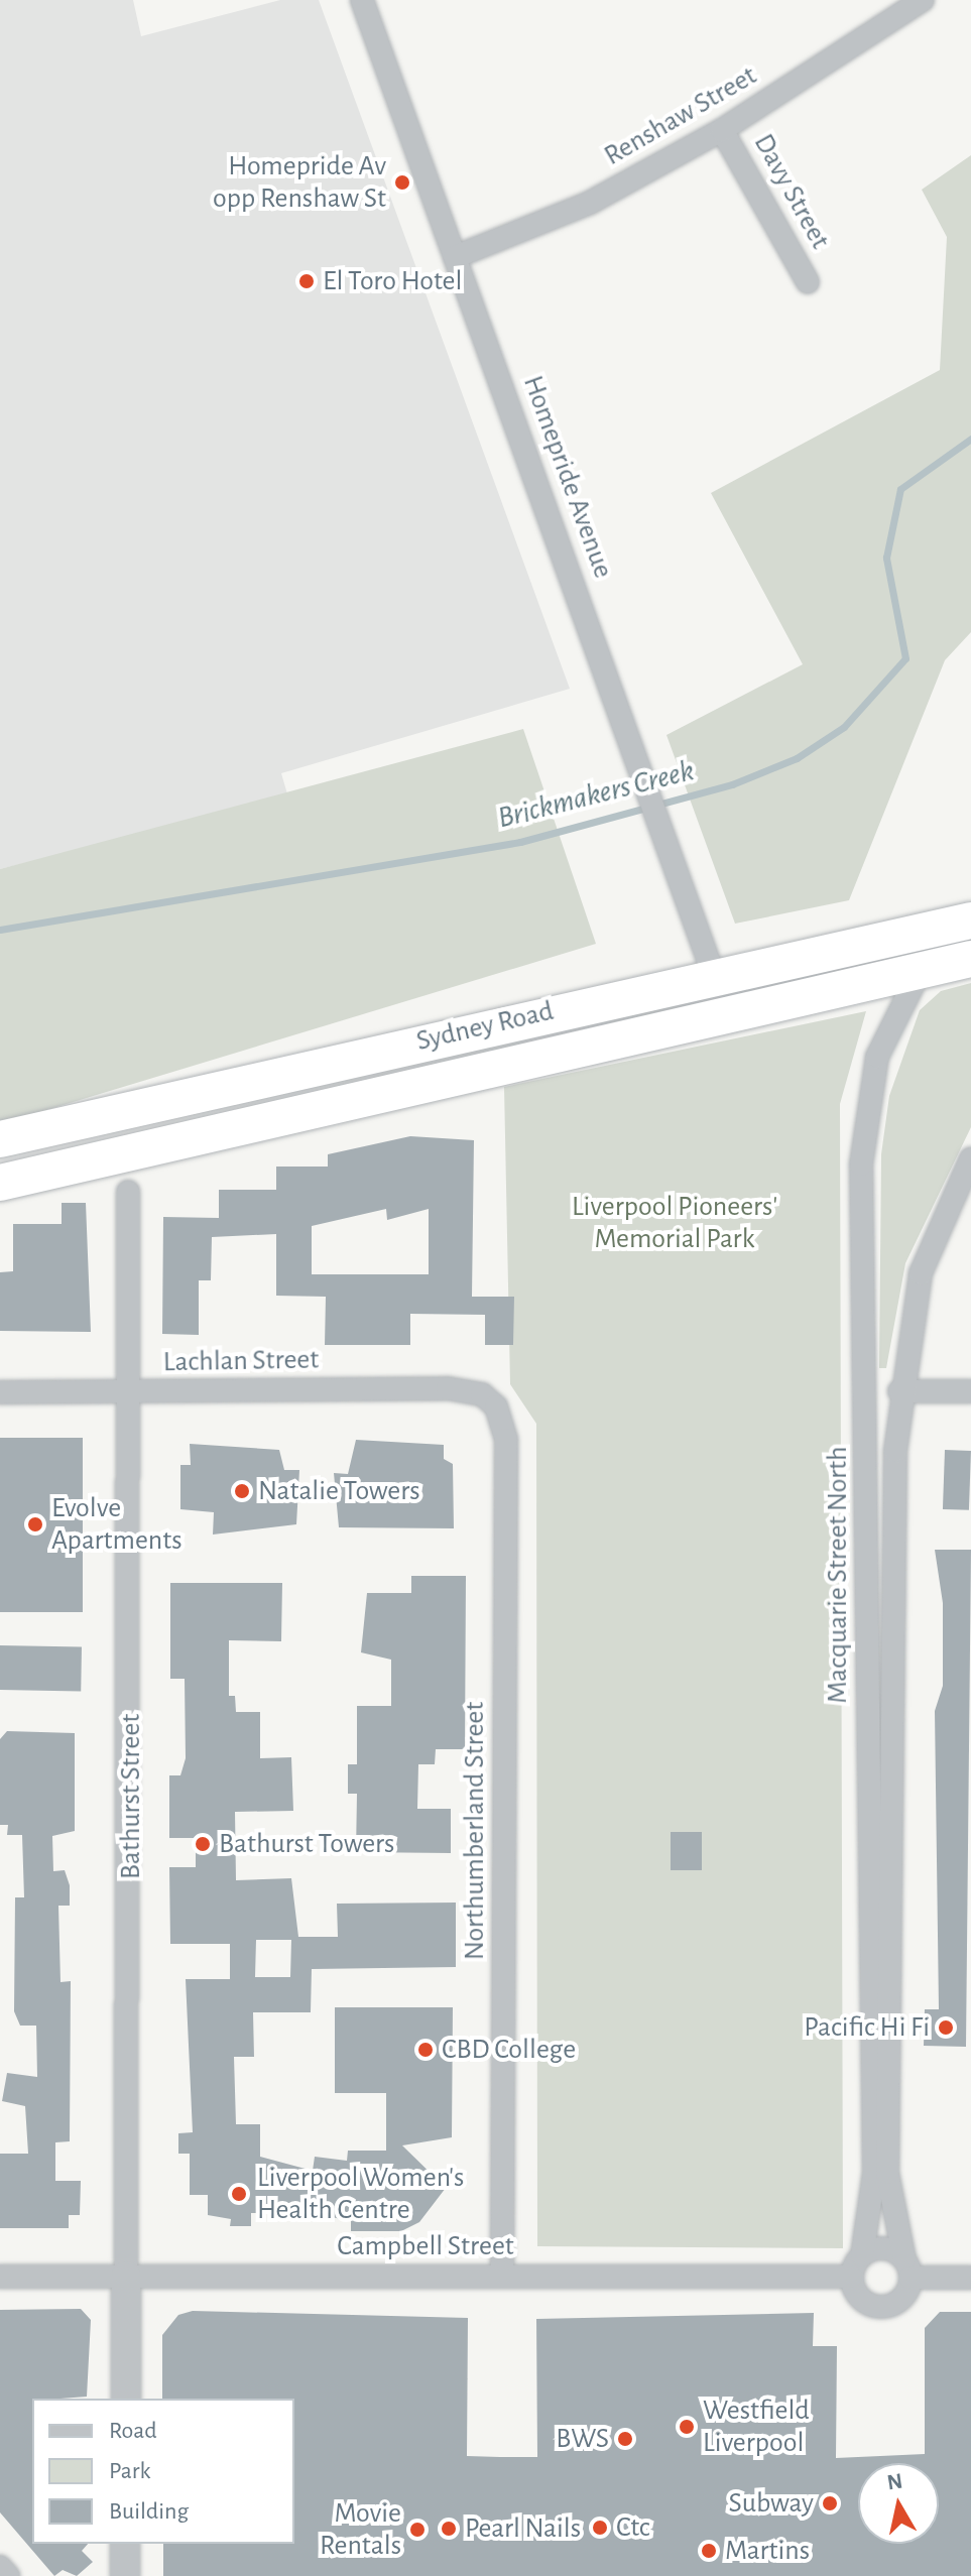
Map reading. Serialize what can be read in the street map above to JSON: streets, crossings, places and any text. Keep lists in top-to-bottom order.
{
  "streets": {
    "highway": ["Sydney Road"],
    "street": [
      "Renshaw Street",
      "Davy Street",
      "Homepride Avenue",
      "Lachlan Street",
      "Macquarie Street North",
      "Bathurst Street",
      "Northumberland Street",
      "Campbell Street"
    ]
  },
  "crossings": [
    ["Renshaw Street", "Davy Street"],
    ["Renshaw Street", "Homepride Avenue"],
    ["Homepride Avenue", "Sydney Road"],
    ["Sydney Road", "Macquarie Street North"],
    ["Lachlan Street", "Bathurst Street"],
    ["Lachlan Street", "Northumberland Street"],
    ["Macquarie Street North", "Campbell Street"],
    ["Bathurst Street", "Campbell Street"],
    ["Northumberland Street", "Campbell Street"]
  ],
  "water": ["Brickmakers Creek"],
  "parks": ["Liverpool Pioneers' Memorial Park"],
  "places": [
    "Homepride Av opp Renshaw St",
    "El Toro Hotel",
    "Natalie Towers",
    "Evolve Apartments",
    "Bathurst Towers",
    "Pacific Hi Fi",
    "CBD College",
    "Liverpool Women's Health Centre",
    "Westfield Liverpool",
    "BWS",
    "Subway",
    "Ctc",
    "Pearl Nails",
    "Movie Rentals",
    "Martins"
  ],
  "legend": ["Road", "Park", "Building"],
  "north": "top"
}
